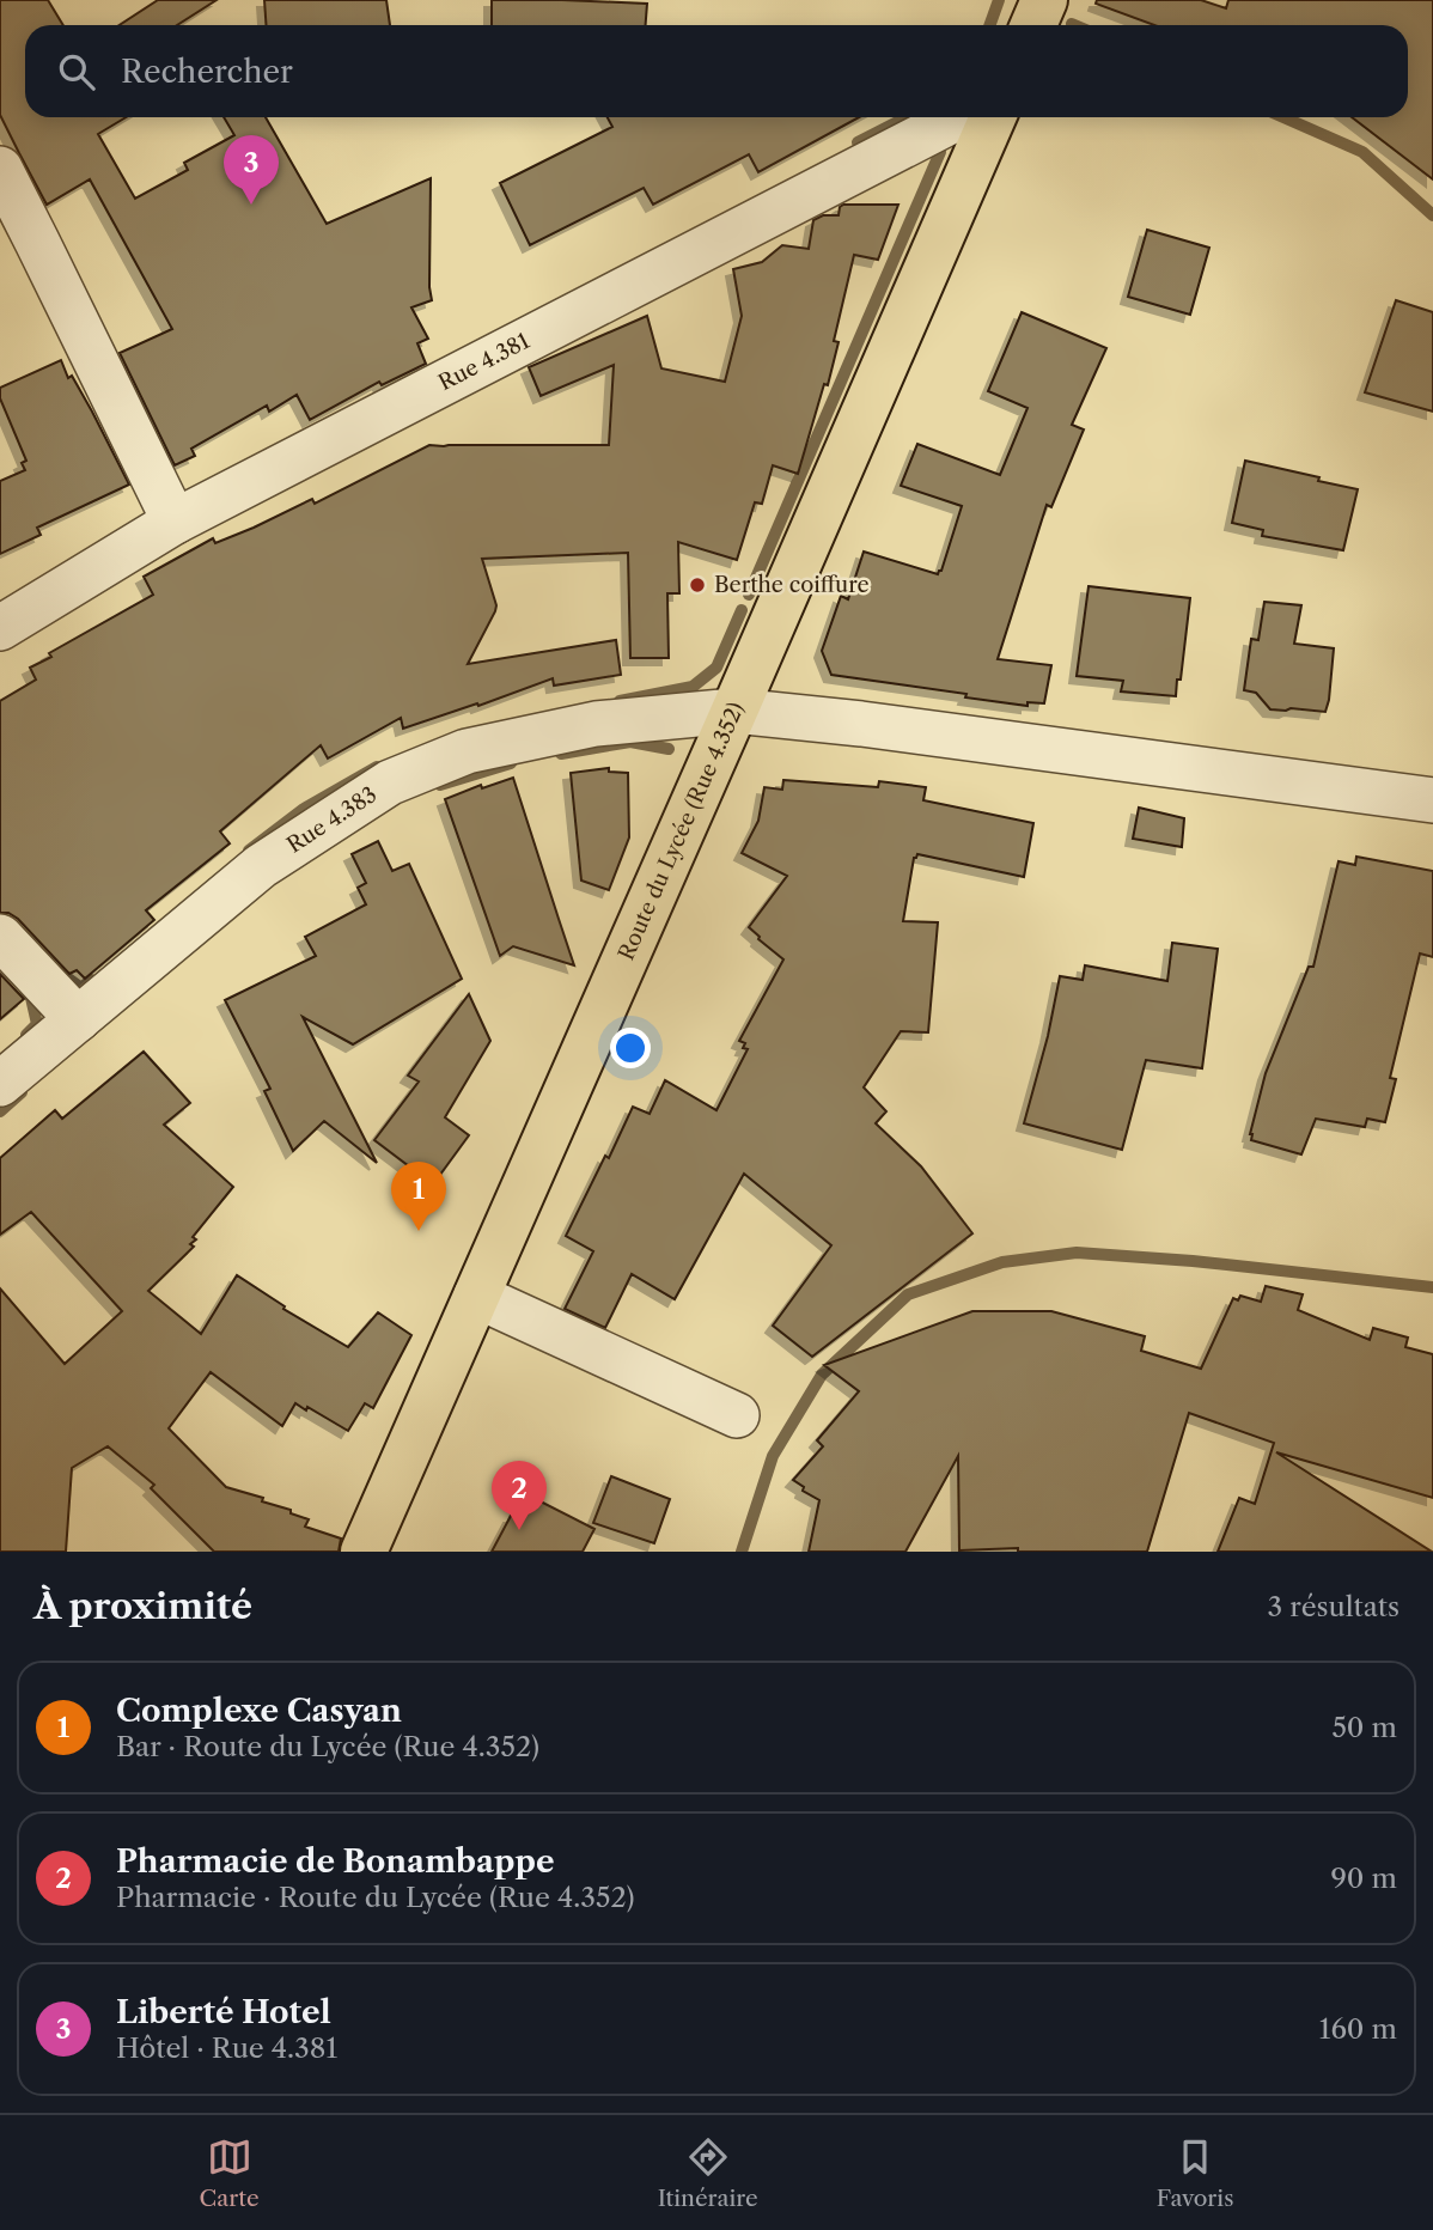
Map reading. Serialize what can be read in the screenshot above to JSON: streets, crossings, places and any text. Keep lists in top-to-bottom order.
{
  "streets": {
    "main road": ["Route du Lycée (Rue 4.352)"],
    "street": ["Rue 4.381", "Rue 4.383"]
  },
  "crossings": [
    ["Rue 4.383", "Route du Lycée (Rue 4.352)"]
  ],
  "places": ["Berthe coiffure"],
  "page": {
    "search": "Rechercher",
    "pins": ["3", "1", "2"],
    "heading": ["À proximité", "3 résultats"],
    "list": [
      {
        "mark": "1",
        "name": "Complexe Casyan",
        "note": "Bar · Route du Lycée (Rue 4.352)",
        "value": "50 m"
      },
      {
        "mark": "2",
        "name": "Pharmacie de Bonambappe",
        "note": "Pharmacie · Route du Lycée (Rue 4.352)",
        "value": "90 m"
      },
      {
        "mark": "3",
        "name": "Liberté Hotel",
        "note": "Hôtel · Rue 4.381",
        "value": "160 m"
      }
    ],
    "nav": ["Carte", "Itinéraire", "Favoris"]
  }
}
